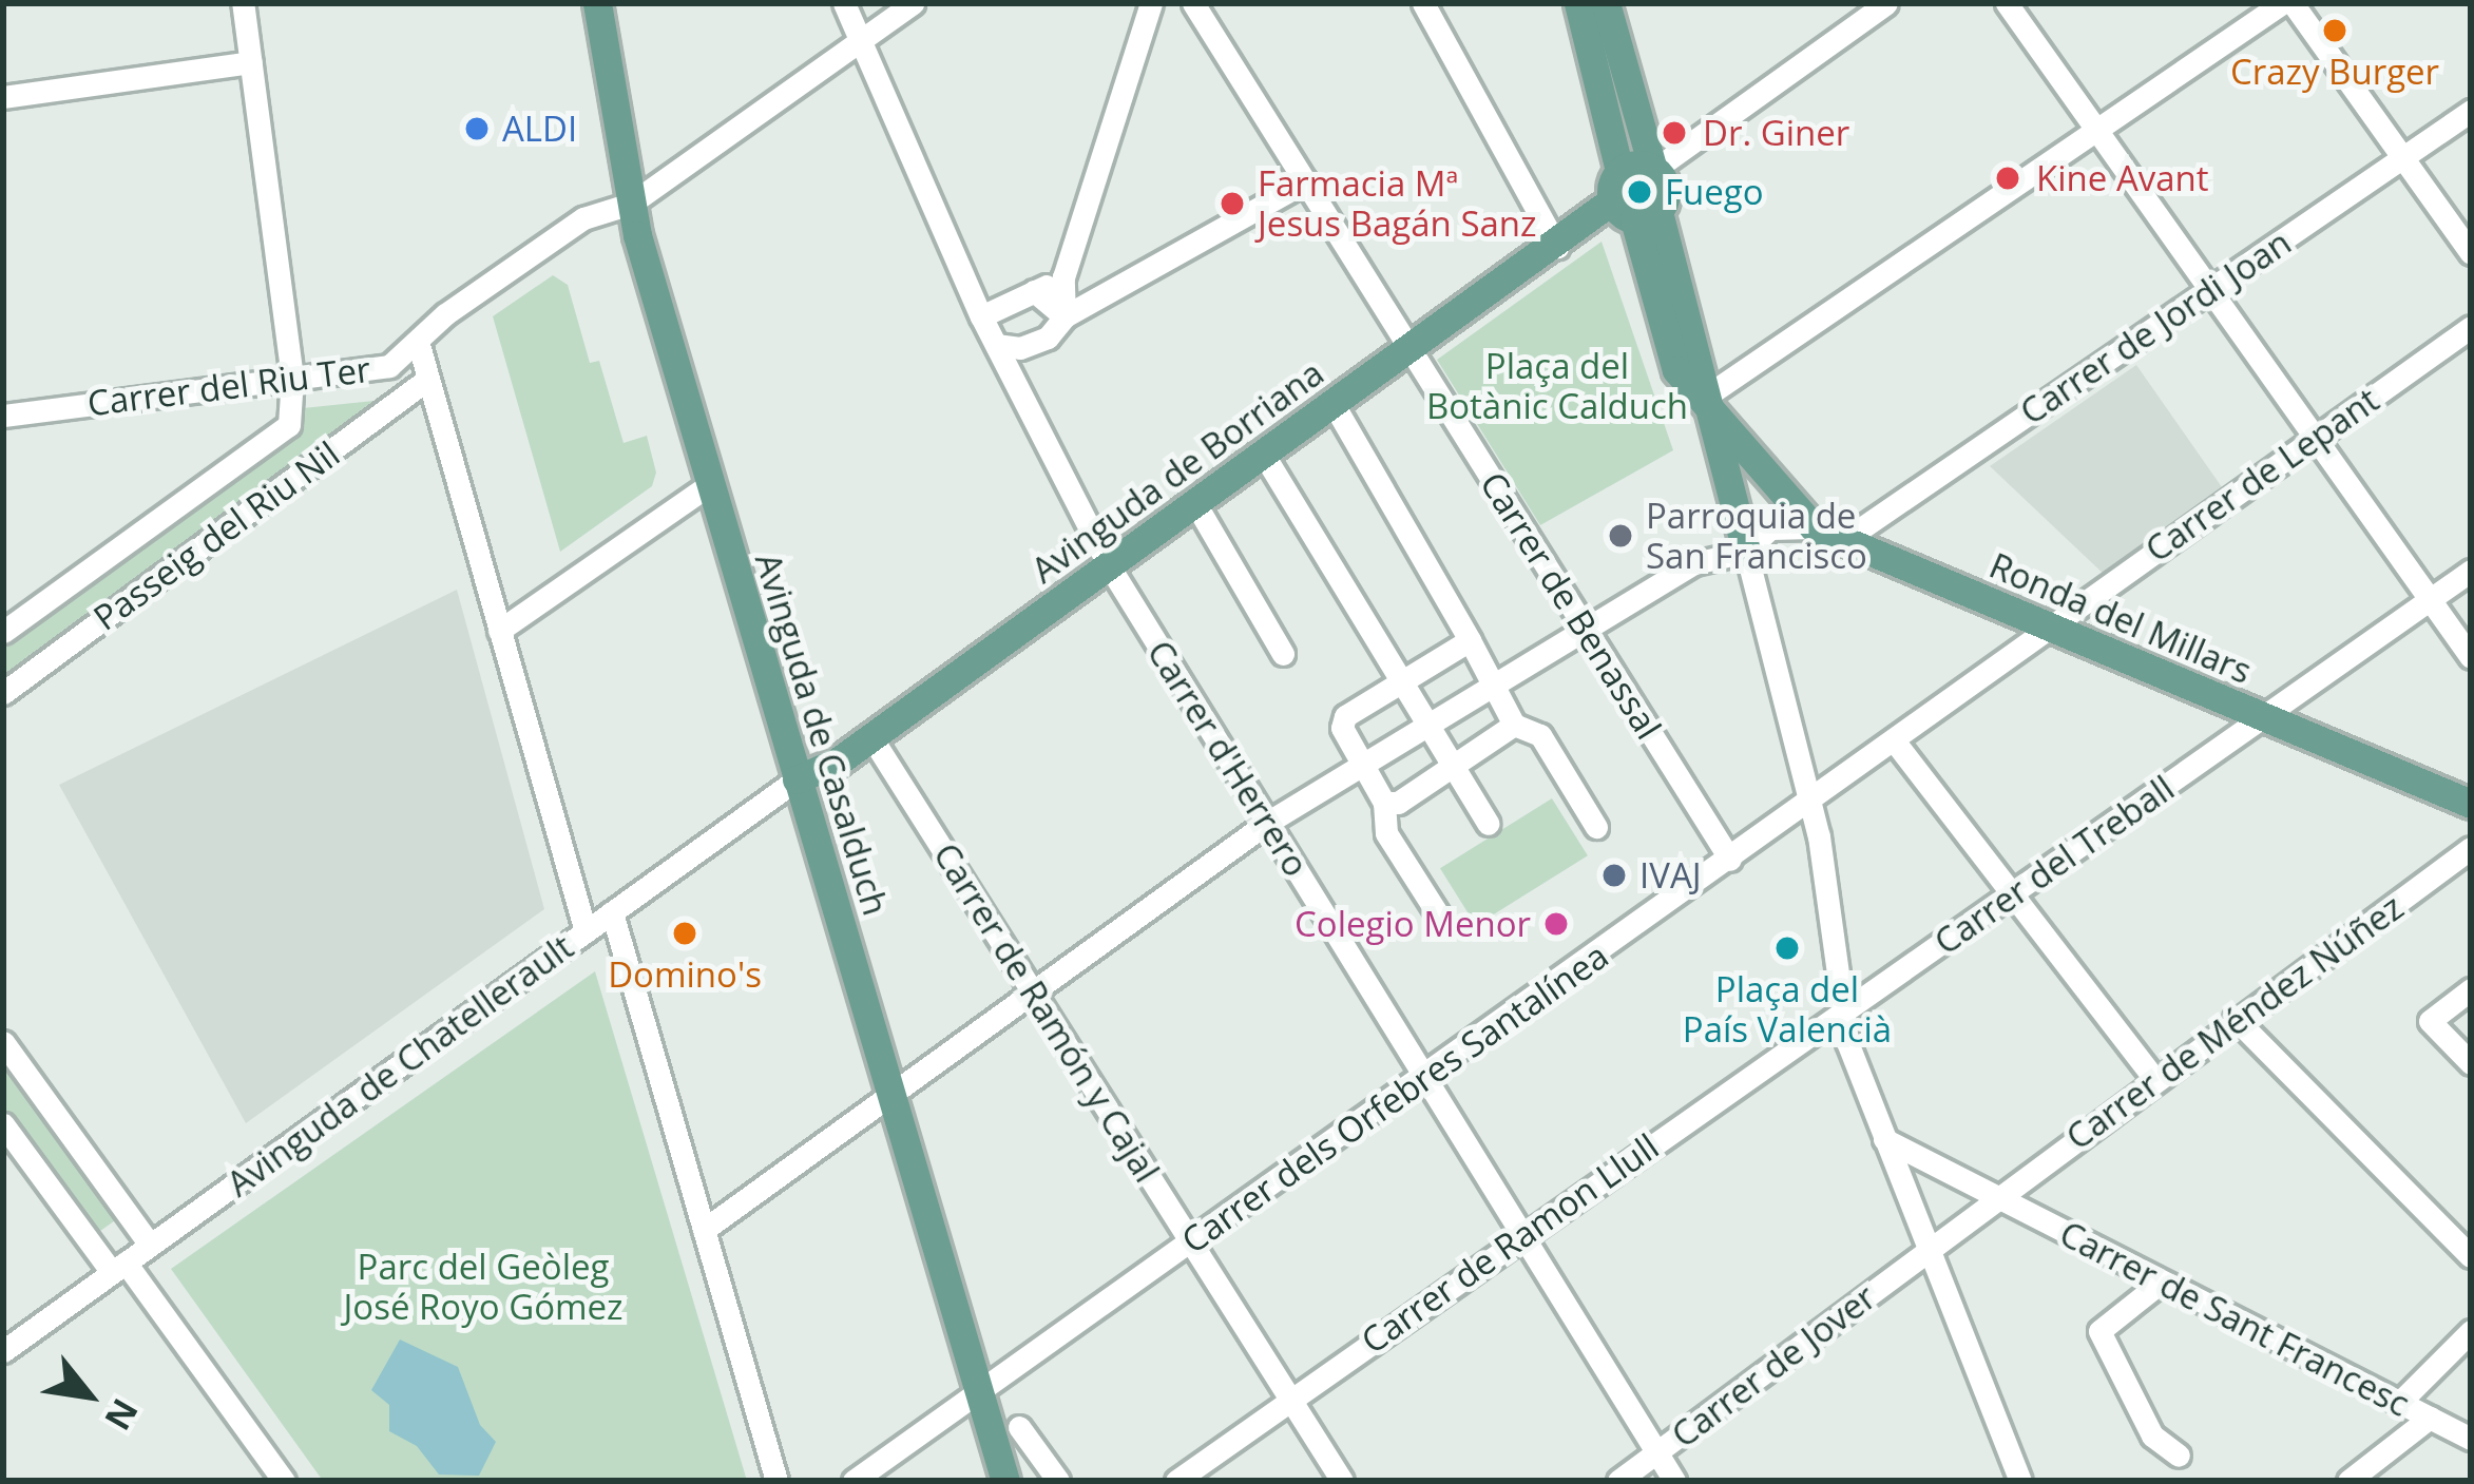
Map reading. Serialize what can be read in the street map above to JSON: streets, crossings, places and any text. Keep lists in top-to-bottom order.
{
  "streets": {
    "main road": ["Avinguda de Borriana", "Ronda del Millars", "Avinguda de Casalduch"],
    "street": [
      "Carrer de Jordi Joan",
      "Carrer del Riu Ter",
      "Carrer de Lepant",
      "Passeig del Riu Nil",
      "Carrer de Benassal",
      "Carrer d'Herrero",
      "Carrer del Treball",
      "Carrer de Ramón y Cajal",
      "Carrer de Méndez Núñez",
      "Avinguda de Chatellerault",
      "Carrer dels Orfebres Santalínea",
      "Carrer de Ramon Llull",
      "Carrer de Sant Francesc",
      "Carrer de Jover"
    ]
  },
  "crossings": [
    ["Carrer de Jordi Joan", "Ronda del Millars"],
    ["Carrer del Riu Ter", "Passeig del Riu Nil"],
    ["Carrer del Riu Ter", "Avinguda de Casalduch"],
    ["Carrer del Riu Ter", "Carrer d'Herrero"],
    ["Avinguda de Borriana", "Carrer de Benassal"],
    ["Avinguda de Borriana", "Avinguda de Casalduch"],
    ["Avinguda de Borriana", "Carrer d'Herrero"],
    ["Avinguda de Borriana", "Carrer de Ramón y Cajal"],
    ["Avinguda de Borriana", "Avinguda de Chatellerault"],
    ["Carrer de Lepant", "Ronda del Millars"],
    ["Carrer de Lepant", "Carrer dels Orfebres Santalínea"],
    ["Carrer de Benassal", "Carrer dels Orfebres Santalínea"],
    ["Ronda del Millars", "Carrer del Treball"],
    ["Avinguda de Casalduch", "Avinguda de Chatellerault"],
    ["Avinguda de Casalduch", "Carrer dels Orfebres Santalínea"],
    ["Carrer d'Herrero", "Carrer dels Orfebres Santalínea"],
    ["Carrer d'Herrero", "Carrer de Ramon Llull"],
    ["Carrer d'Herrero", "Carrer de Jover"],
    ["Carrer del Treball", "Carrer de Ramon Llull"],
    ["Carrer de Ramón y Cajal", "Carrer dels Orfebres Santalínea"],
    ["Carrer de Ramón y Cajal", "Carrer de Ramon Llull"],
    ["Carrer de Méndez Núñez", "Carrer de Sant Francesc"],
    ["Carrer de Méndez Núñez", "Carrer de Jover"]
  ],
  "parks": ["Plaça del Botànic Calduch", "Parc del Geòleg José Royo Gómez"],
  "places": [
    "Crazy Burger",
    "ALDI",
    "Dr. Giner",
    "Kine Avant",
    "Fuego",
    "Farmacia Mª Jesus Bagán Sanz",
    "Parroquia de San Francisco",
    "IVAJ",
    "Colegio Menor",
    "Domino's",
    "Plaça del País Valencià"
  ],
  "north": "bottom right"
}
